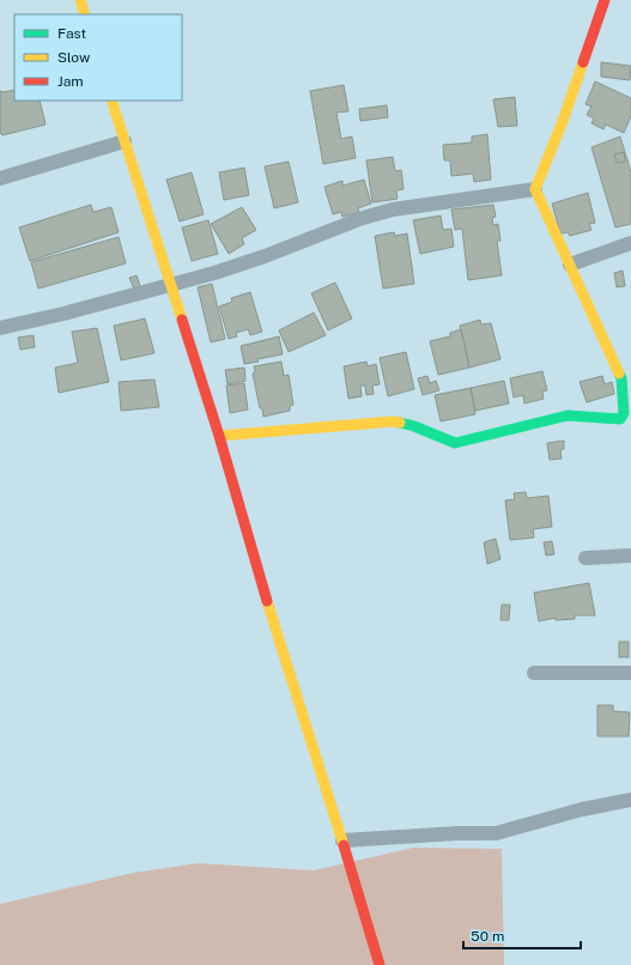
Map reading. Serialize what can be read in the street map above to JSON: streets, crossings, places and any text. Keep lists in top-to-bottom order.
{
  "legend": ["Fast", "Slow", "Jam"],
  "scale_bar": "50 m"
}
